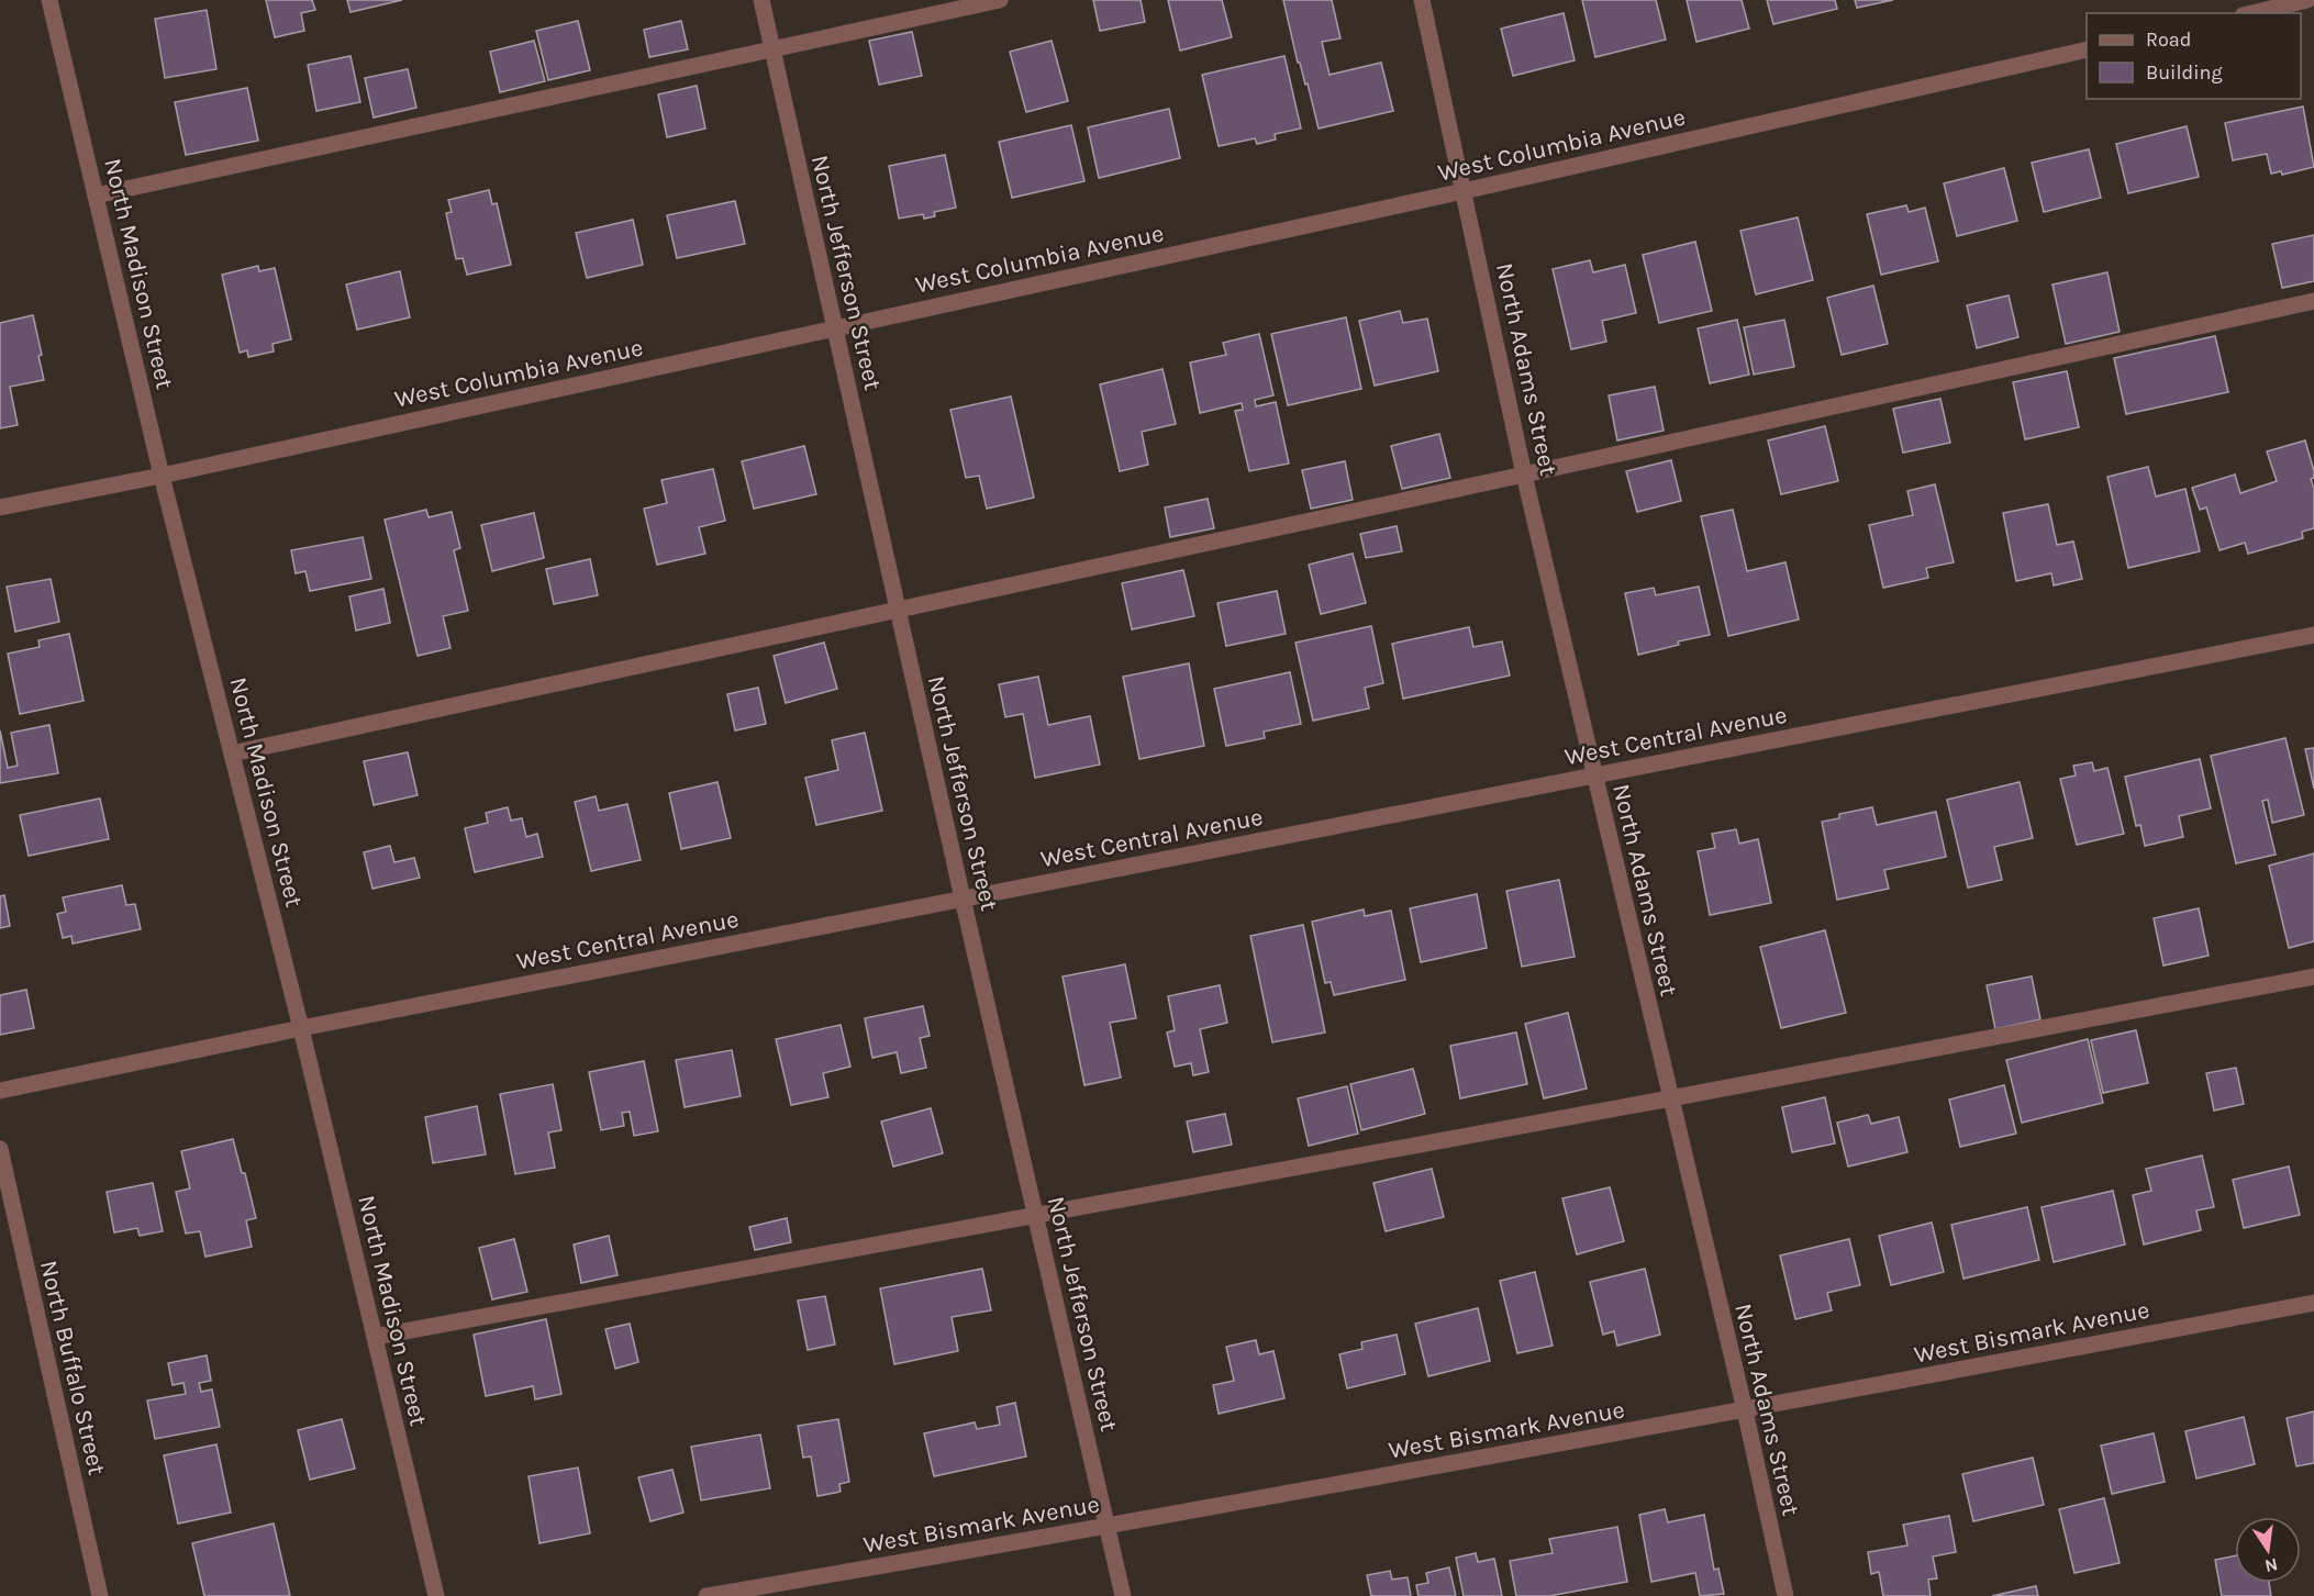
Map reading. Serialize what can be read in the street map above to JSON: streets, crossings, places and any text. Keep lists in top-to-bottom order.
{
  "streets": {
    "street": [
      "West Columbia Avenue",
      "North Jefferson Street",
      "North Madison Street",
      "North Adams Street",
      "West Central Avenue",
      "West Bismark Avenue",
      "North Buffalo Street"
    ]
  },
  "crossings": [
    ["West Columbia Avenue", "North Jefferson Street"],
    ["West Columbia Avenue", "North Madison Street"],
    ["West Columbia Avenue", "North Adams Street"],
    ["North Jefferson Street", "West Central Avenue"],
    ["North Jefferson Street", "West Bismark Avenue"],
    ["North Madison Street", "West Central Avenue"],
    ["North Adams Street", "West Central Avenue"],
    ["North Adams Street", "West Bismark Avenue"]
  ],
  "legend": ["Road", "Building"],
  "north": "bottom"
}
